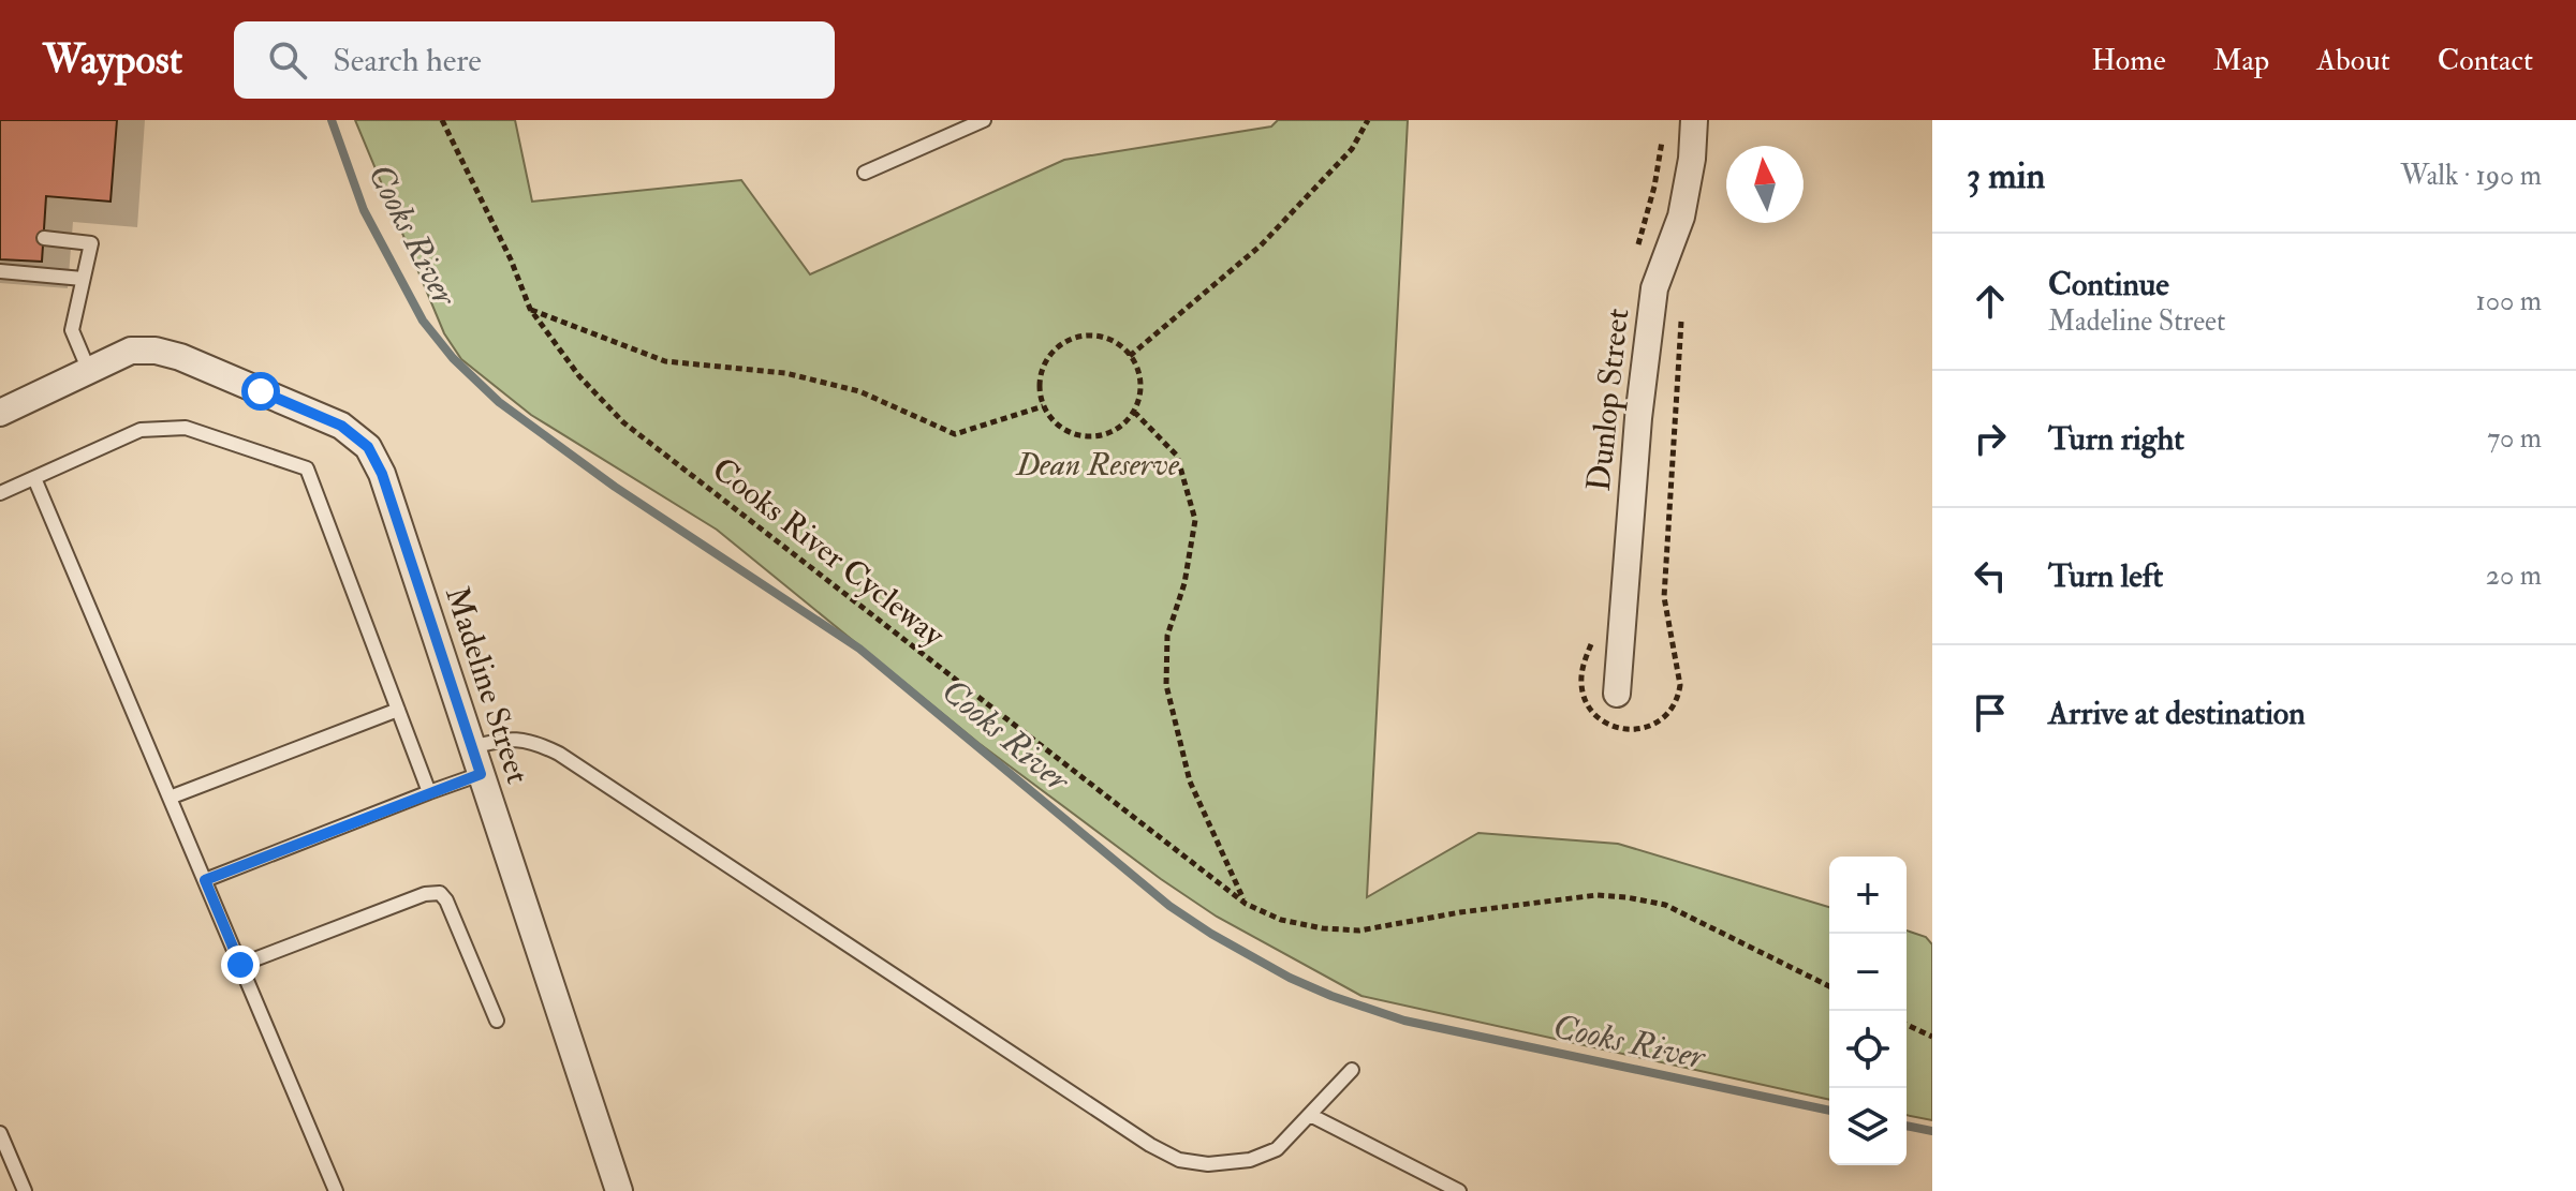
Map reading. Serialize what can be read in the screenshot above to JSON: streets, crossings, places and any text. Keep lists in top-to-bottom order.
{
  "streets": {
    "street": ["Dunlop Street", "Madeline Street"],
    "path": ["Cooks River Cycleway"]
  },
  "water": ["Cooks River"],
  "parks": ["Dean Reserve"],
  "north": "top",
  "page": {
    "header": "Waypost",
    "search": "Search here",
    "nav": [
      "Home",
      "Map",
      "About",
      "Contact"
    ],
    "heading": ["3 min", "Walk · 190 m"],
    "list": [
      ["Continue", "Madeline Street", "100 m"],
      ["Turn right", "70 m"],
      ["Turn left", "20 m"],
      "Arrive at destination"
    ],
    "map_buttons": ["+", "−"]
  }
}
